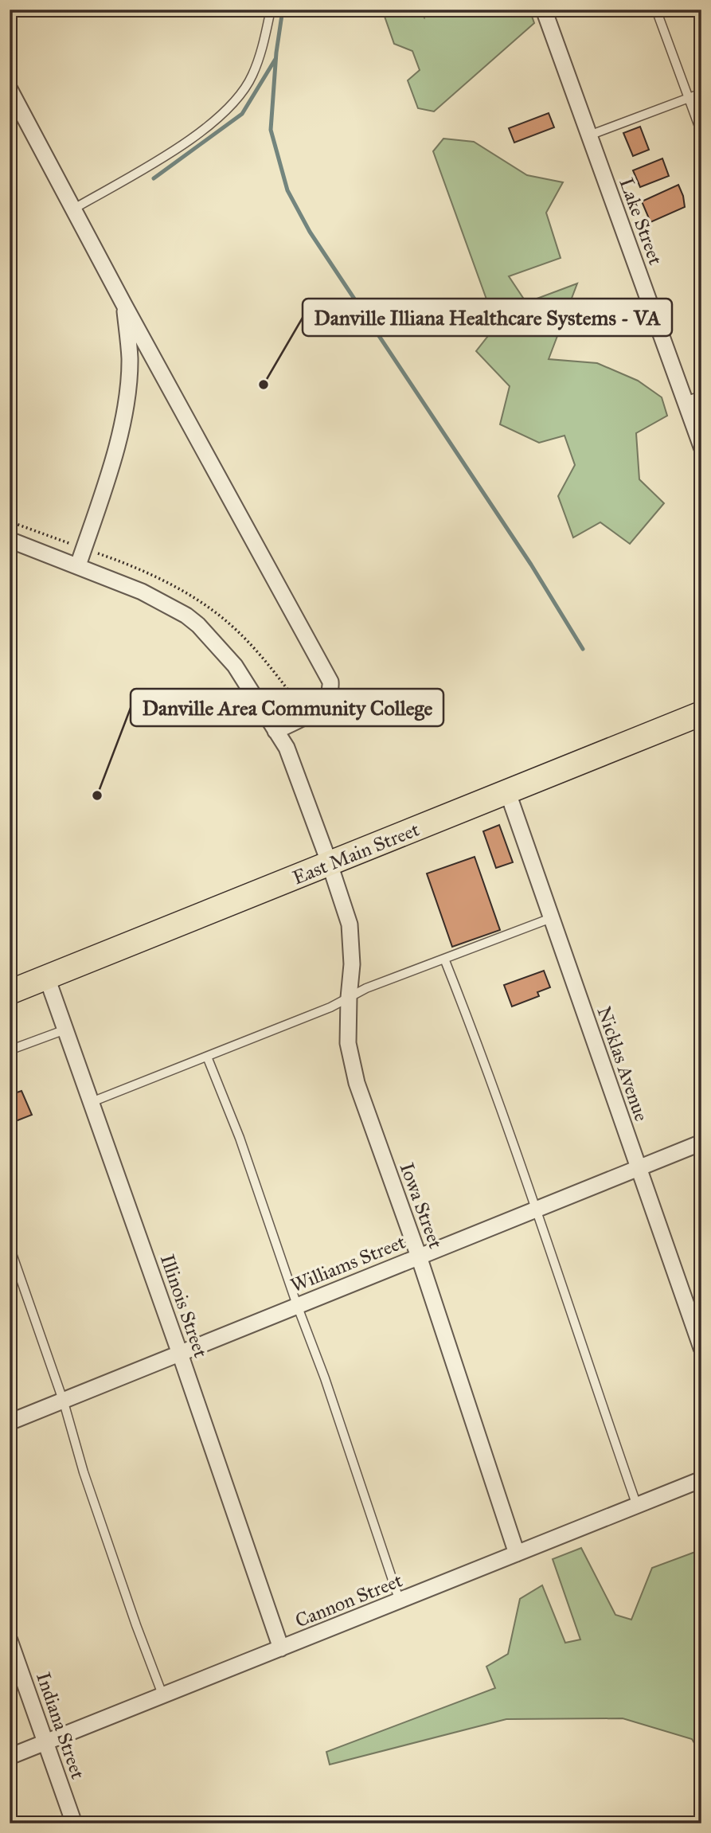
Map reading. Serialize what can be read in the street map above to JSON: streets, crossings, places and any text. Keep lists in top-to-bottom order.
{
  "streets": {
    "main road": ["East Main Street"],
    "street": [
      "Lake Street",
      "Nicklas Avenue",
      "Iowa Street",
      "Williams Street",
      "Illinois Street",
      "Cannon Street",
      "Indiana Street"
    ]
  },
  "crossings": [
    ["East Main Street", "Nicklas Avenue"],
    ["East Main Street", "Iowa Street"],
    ["East Main Street", "Illinois Street"],
    ["Nicklas Avenue", "Williams Street"],
    ["Iowa Street", "Williams Street"],
    ["Iowa Street", "Cannon Street"],
    ["Williams Street", "Illinois Street"],
    ["Illinois Street", "Cannon Street"],
    ["Cannon Street", "Indiana Street"]
  ],
  "places": ["Danville Illiana Healthcare Systems - VA", "Danville Area Community College"]
}
